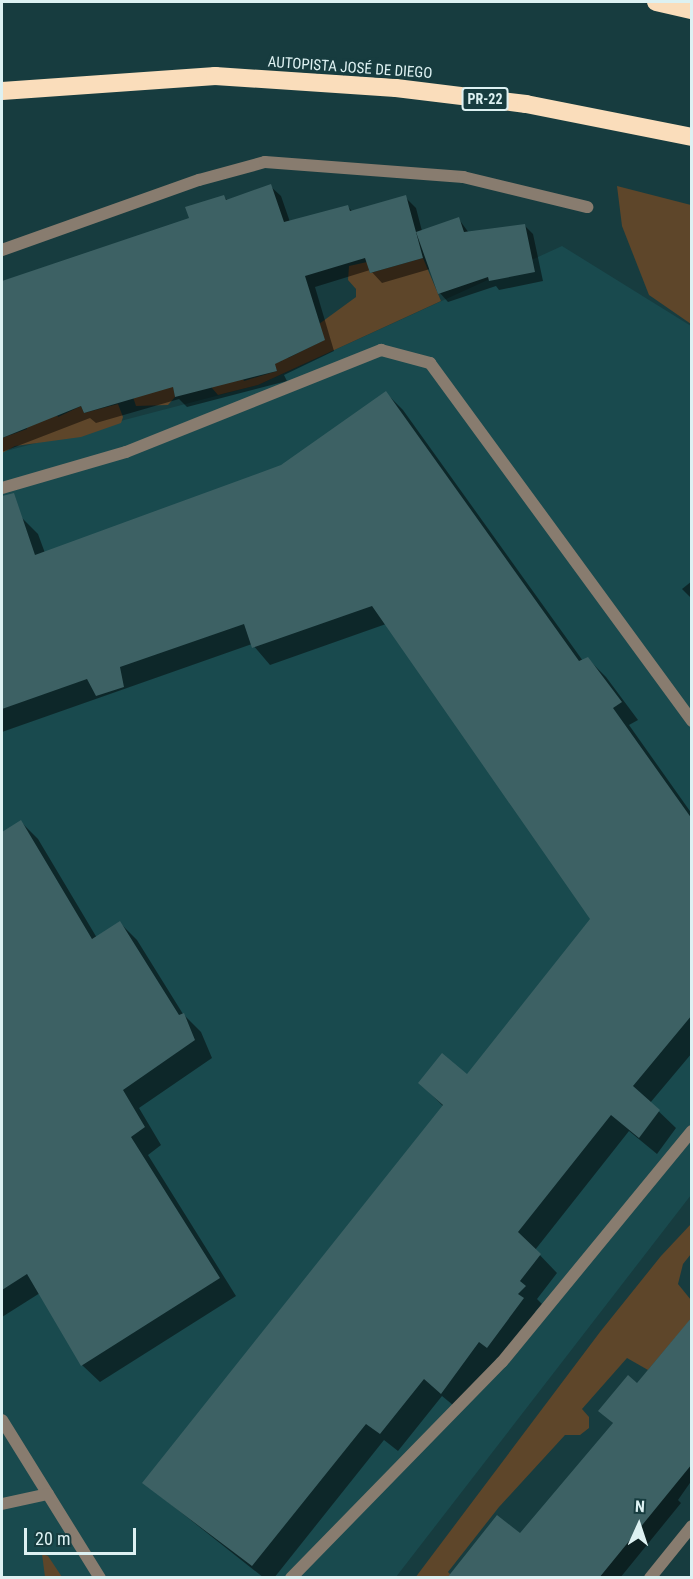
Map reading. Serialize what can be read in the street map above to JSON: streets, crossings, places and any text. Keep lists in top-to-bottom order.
{
  "streets": {
    "highway": ["AUTOPISTA JOSÉ DE DIEGO", "PR-22"]
  },
  "scale_bar": "20 m",
  "north": "top"
}
